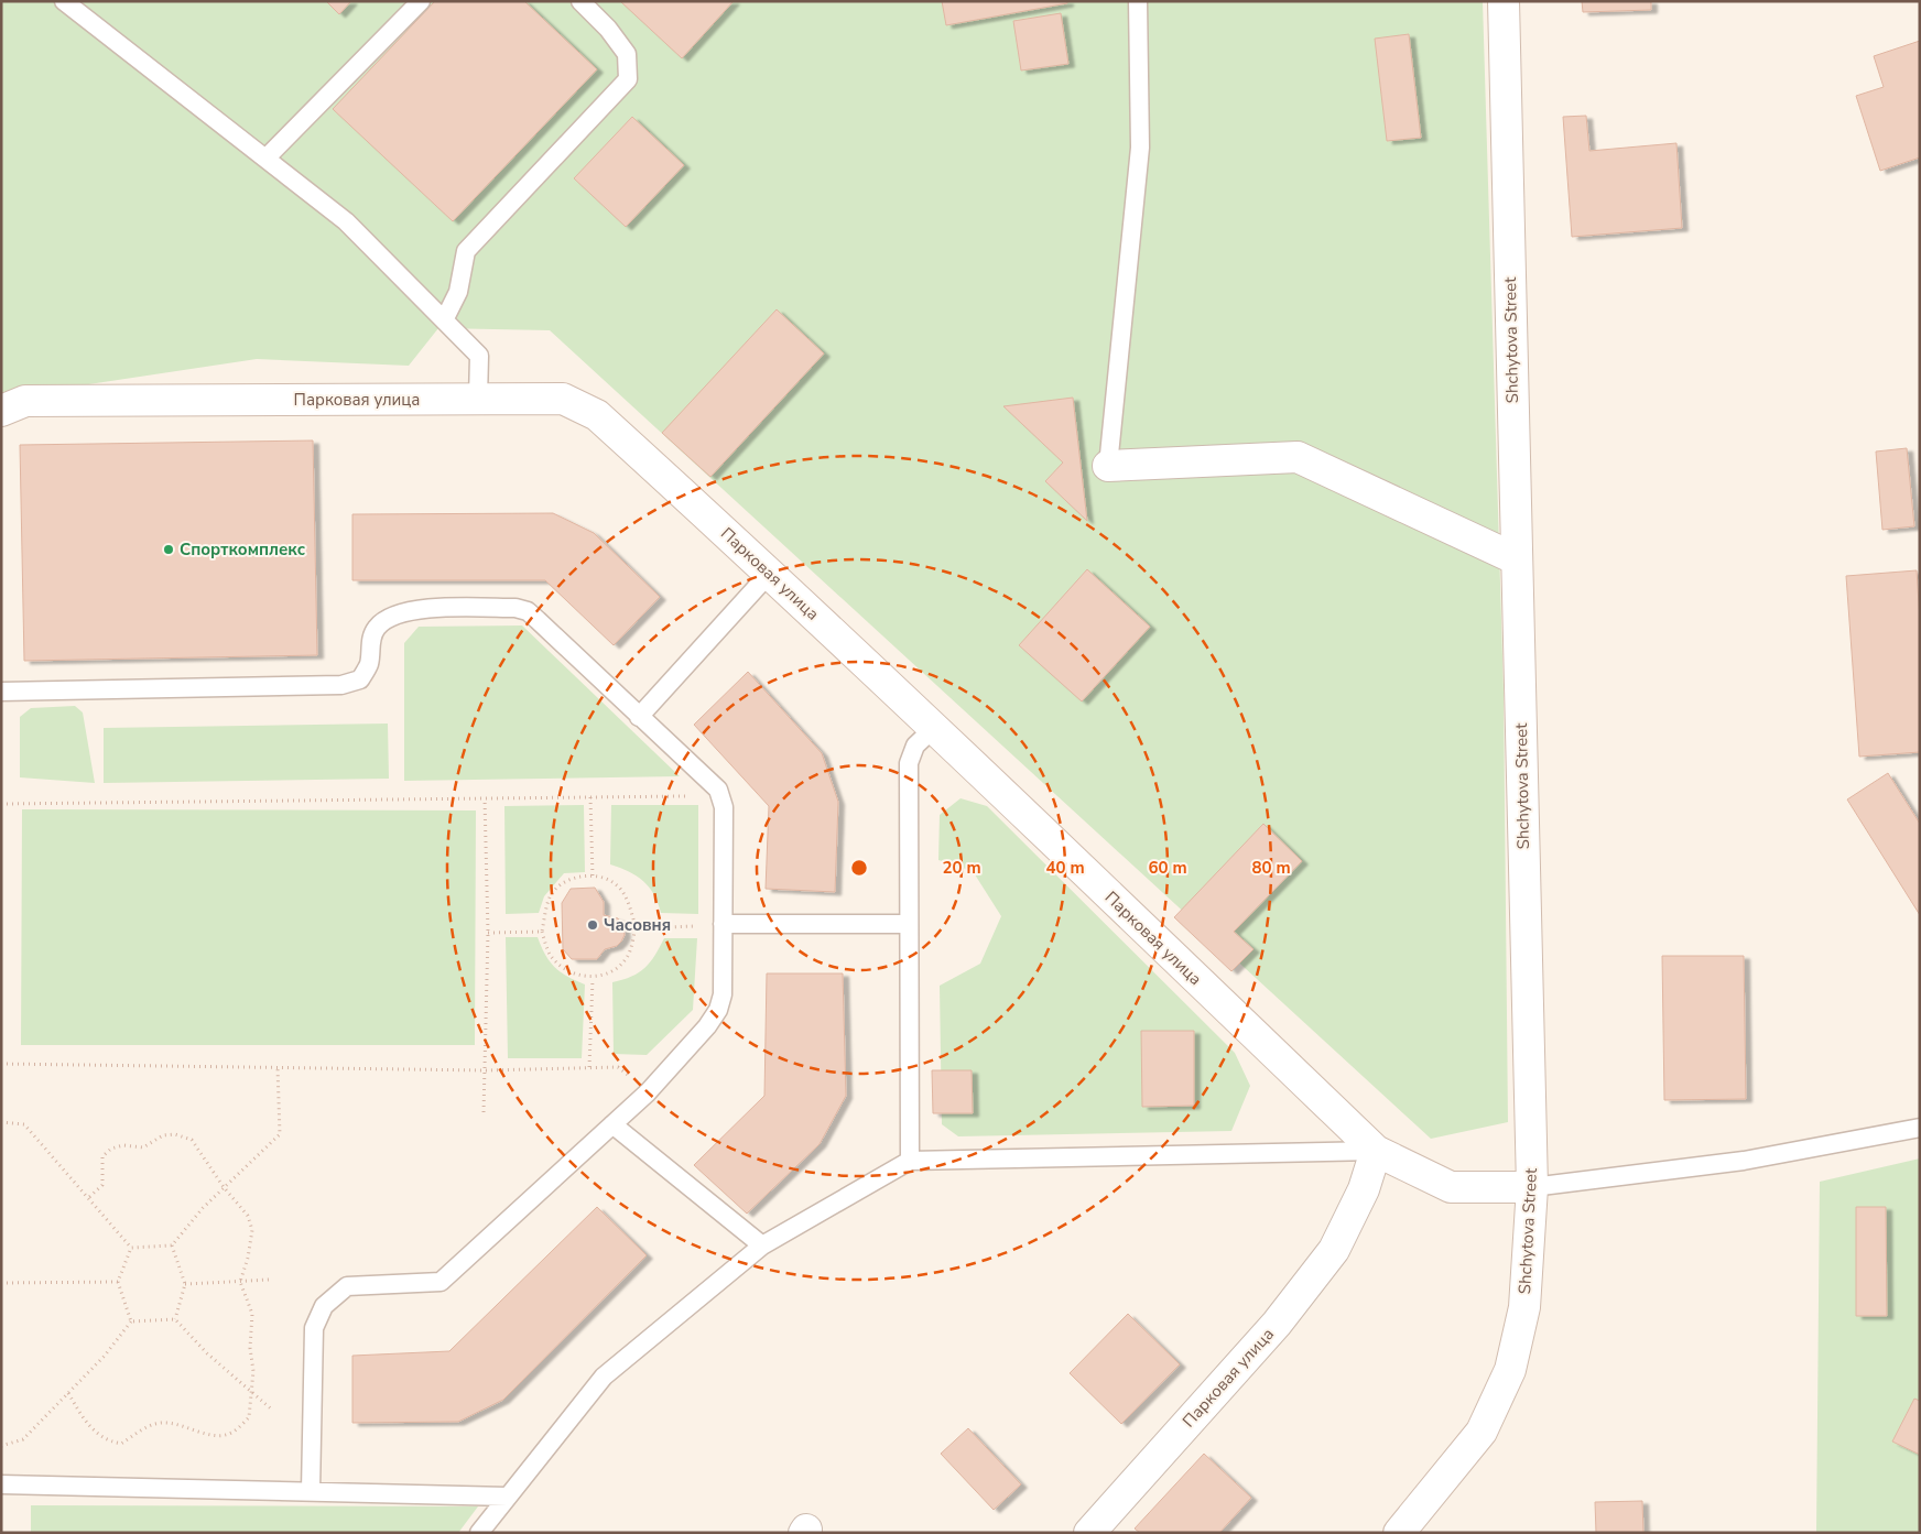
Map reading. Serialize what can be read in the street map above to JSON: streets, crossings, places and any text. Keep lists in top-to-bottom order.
{
  "streets": {
    "street": ["Shchytova Street", "Парковая улица"]
  },
  "crossings": [
    ["Shchytova Street", "Парковая улица"]
  ],
  "places": ["Спорткомплекс", "Часовня"],
  "rings": [
    "20 m",
    "40 m",
    "60 m",
    "80 m"
  ]
}
